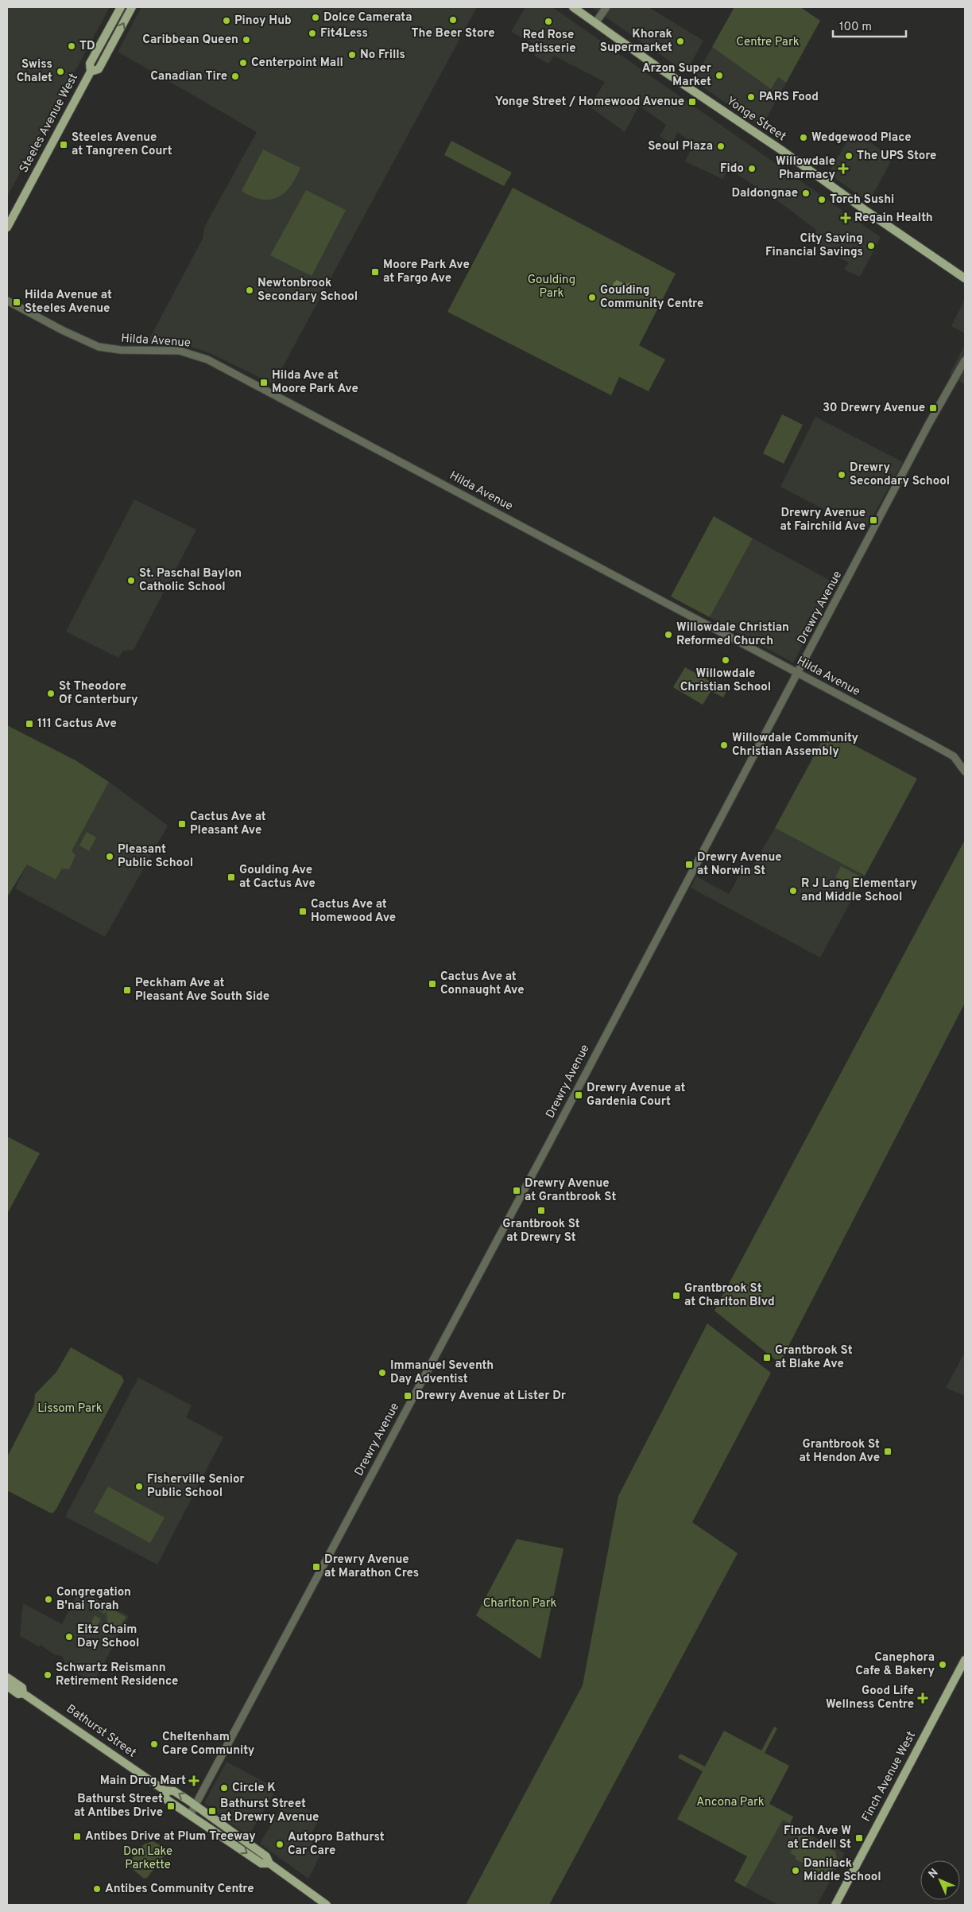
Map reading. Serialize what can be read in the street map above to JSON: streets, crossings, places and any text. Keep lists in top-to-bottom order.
{
  "streets": {
    "main road": [
      "Yonge Street",
      "Steeles Avenue West",
      "Bathurst Street",
      "Finch Avenue West"
    ],
    "street": ["Hilda Avenue", "Drewry Avenue"]
  },
  "crossings": [
    ["Hilda Avenue", "Drewry Avenue"],
    ["Drewry Avenue", "Bathurst Street"]
  ],
  "parks": [
    "Centre Park",
    "Goulding Park",
    "Lissom Park",
    "Charlton Park",
    "Ancona Park",
    "Don Lake Parkette"
  ],
  "places": {
    "other": [
      "Dolce Camerata",
      "The Beer Store",
      "Pinoy Hub",
      "Red Rose Patisserie",
      "Fit4Less",
      "Caribbean Queen",
      "Khorak Supermarket",
      "TD",
      "No Frills",
      "Centerpoint Mall",
      "Swiss Chalet",
      "Arzon Super Market",
      "Canadian Tire",
      "PARS Food",
      "Wedgewood Place",
      "Seoul Plaza",
      "The UPS Store",
      "Fido",
      "Daldongnae",
      "Torch Sushi",
      "City Saving Financial Savings",
      "Newtonbrook Secondary School",
      "Goulding Community Centre",
      "Drewry Secondary School",
      "St. Paschal Baylon Catholic School",
      "Willowdale Christian Reformed Church",
      "Willowdale Christian School",
      "St Theodore Of Canterbury",
      "Willowdale Community Christian Assembly",
      "Pleasant Public School",
      "R J Lang Elementary and Middle School",
      "Immanuel Seventh Day Adventist",
      "Fisherville Senior Public School",
      "Congregation B'nai Torah",
      "Eitz Chaim Day School",
      "Canephora Cafe & Bakery",
      "Schwartz Reismann Retirement Residence",
      "Cheltenham Care Community",
      "Circle K",
      "Autopro Bathurst Car Care",
      "Danilack Middle School",
      "Antibes Community Centre"
    ],
    "transit": [
      "Yonge Street / Homewood Avenue",
      "Steeles Avenue at Tangreen Court",
      "Moore Park Ave at Fargo Ave",
      "Hilda Avenue at Steeles Avenue",
      "Hilda Ave at Moore Park Ave",
      "30 Drewry Avenue",
      "Drewry Avenue at Fairchild Ave",
      "111 Cactus Ave",
      "Cactus Ave at Pleasant Ave",
      "Drewry Avenue at Norwin St",
      "Goulding Ave at Cactus Ave",
      "Cactus Ave at Homewood Ave",
      "Cactus Ave at Connaught Ave",
      "Peckham Ave at Pleasant Ave South Side",
      "Drewry Avenue at Gardenia Court",
      "Drewry Avenue at Grantbrook St",
      "Grantbrook St at Drewry St",
      "Grantbrook St at Charlton Blvd",
      "Grantbrook St at Blake Ave",
      "Drewry Avenue at Lister Dr",
      "Grantbrook St at Hendon Ave",
      "Drewry Avenue at Marathon Cres",
      "Bathurst Street at Antibes Drive",
      "Bathurst Street at Drewry Avenue",
      "Antibes Drive at Plum Treeway",
      "Finch Ave W at Endell St"
    ],
    "health": [
      "Willowdale Pharmacy",
      "Regain Health",
      "Good Life Wellness Centre",
      "Main Drug Mart"
    ]
  },
  "scale_bar": "100 m",
  "north": "top left"
}
